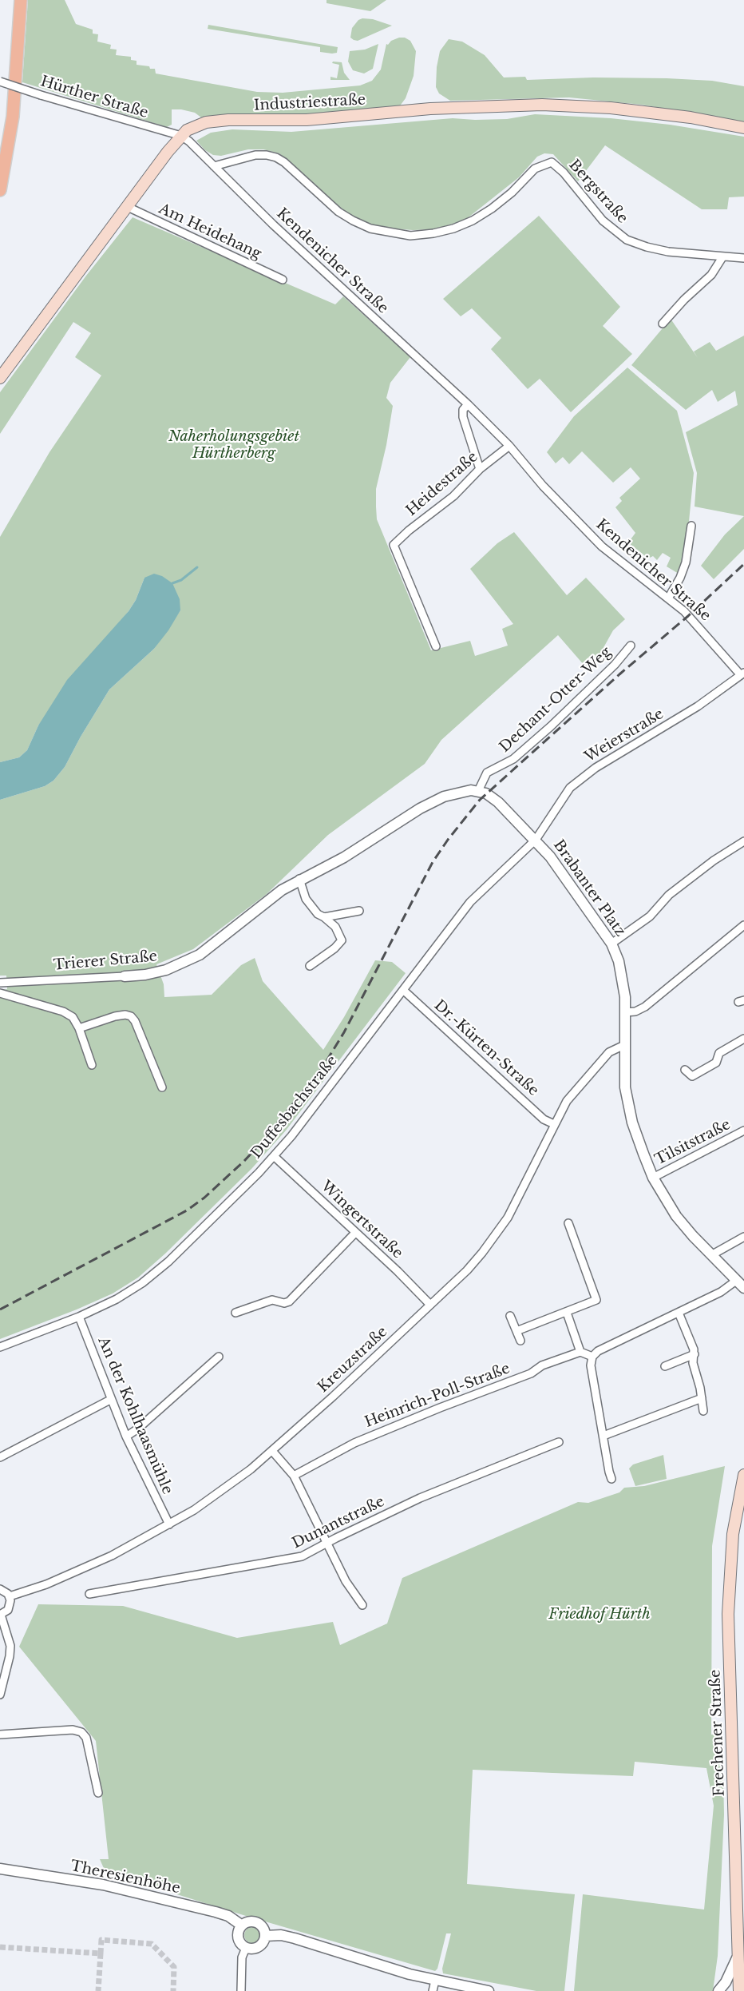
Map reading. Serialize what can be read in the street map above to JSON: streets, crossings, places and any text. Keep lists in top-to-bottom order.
{
  "streets": {
    "main road": ["Industriestraße", "Frechener Straße"],
    "street": [
      "Hürther Straße",
      "Bergstraße",
      "Am Heidehang",
      "Kendenicher Straße",
      "Heidestraße",
      "Dechant-Otter-Weg",
      "Weierstraße",
      "Brabanter Platz",
      "Trierer Straße",
      "Dr.-Kürten-Straße",
      "Duffesbachstraße",
      "Tilsitstraße",
      "Wingertstraße",
      "Kreuzstraße",
      "Heinrich-Poll-Straße",
      "An der Kohlhaasmühle",
      "Dunantstraße",
      "Theresienhöhe"
    ]
  },
  "crossings": [
    ["Hürther Straße", "Industriestraße"],
    ["Hürther Straße", "Kendenicher Straße"],
    ["Industriestraße", "Am Heidehang"],
    ["Industriestraße", "Kendenicher Straße"],
    ["Bergstraße", "Kendenicher Straße"],
    ["Kendenicher Straße", "Heidestraße"],
    ["Kendenicher Straße", "Weierstraße"],
    ["Dechant-Otter-Weg", "Trierer Straße"],
    ["Weierstraße", "Brabanter Platz"],
    ["Weierstraße", "Duffesbachstraße"],
    ["Brabanter Platz", "Duffesbachstraße"],
    ["Brabanter Platz", "Tilsitstraße"],
    ["Brabanter Platz", "Kreuzstraße"],
    ["Dr.-Kürten-Straße", "Duffesbachstraße"],
    ["Dr.-Kürten-Straße", "Kreuzstraße"],
    ["Duffesbachstraße", "Wingertstraße"],
    ["Duffesbachstraße", "An der Kohlhaasmühle"],
    ["Wingertstraße", "Kreuzstraße"],
    ["Kreuzstraße", "An der Kohlhaasmühle"]
  ],
  "parks": ["Naherholungsgebiet Hürtherberg", "Friedhof Hürth"]
}
